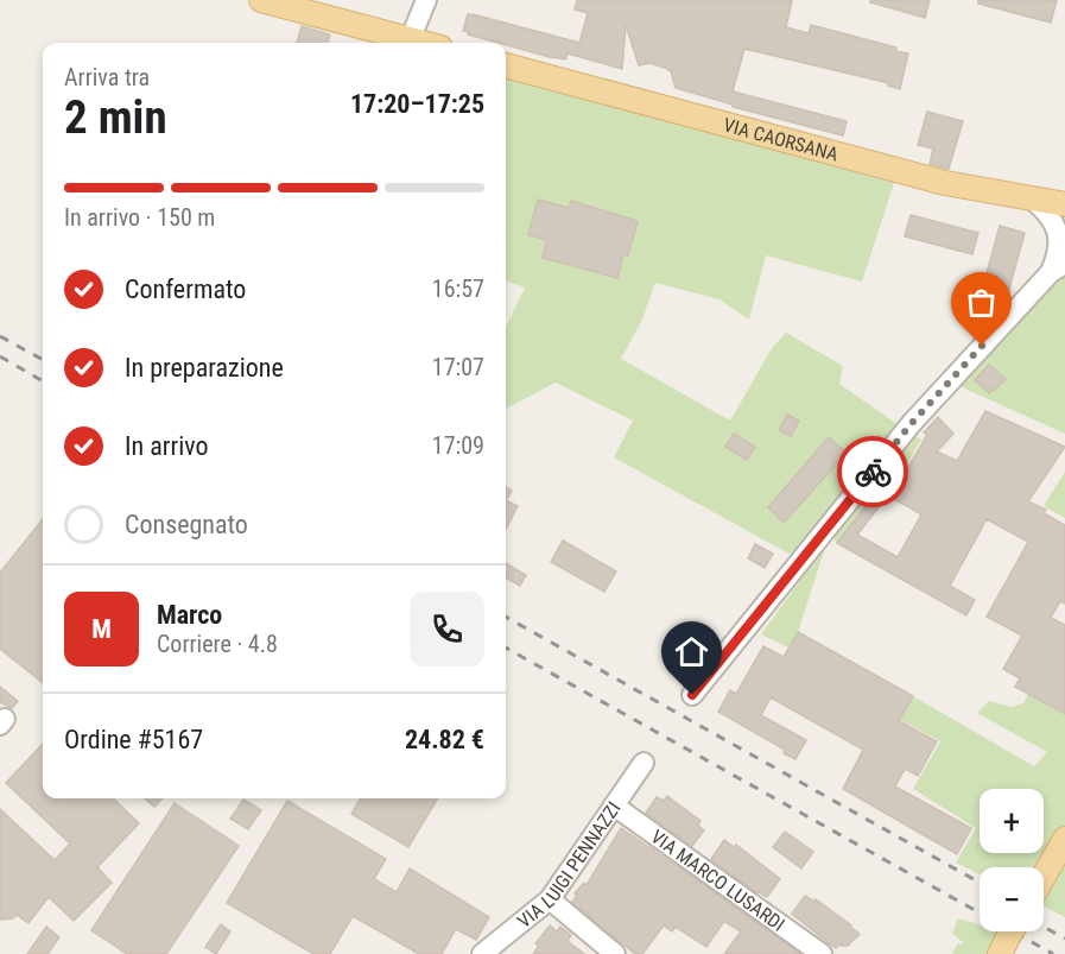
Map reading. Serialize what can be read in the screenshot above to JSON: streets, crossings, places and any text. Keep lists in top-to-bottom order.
{
  "streets": {
    "main road": ["VIA CAORSANA"],
    "street": ["VIA LUIGI PENNAZZI", "VIA MARCO LUSARDI"]
  },
  "crossings": [
    ["VIA LUIGI PENNAZZI", "VIA MARCO LUSARDI"]
  ],
  "page": {
    "heading": ["2 min", "Arriva tra", "17:20–17:25"],
    "panel": [
      "Marco",
      "Corriere · 4.8",
      "Ordine #5167",
      "24.82 €"
    ],
    "bar": "In arrivo · 150 m",
    "list": [
      ["Confermato", "16:57"],
      ["In preparazione", "17:07"],
      ["In arrivo", "17:09"],
      "Consegnato"
    ],
    "round": "M",
    "map_buttons": ["+", "−"]
  }
}
